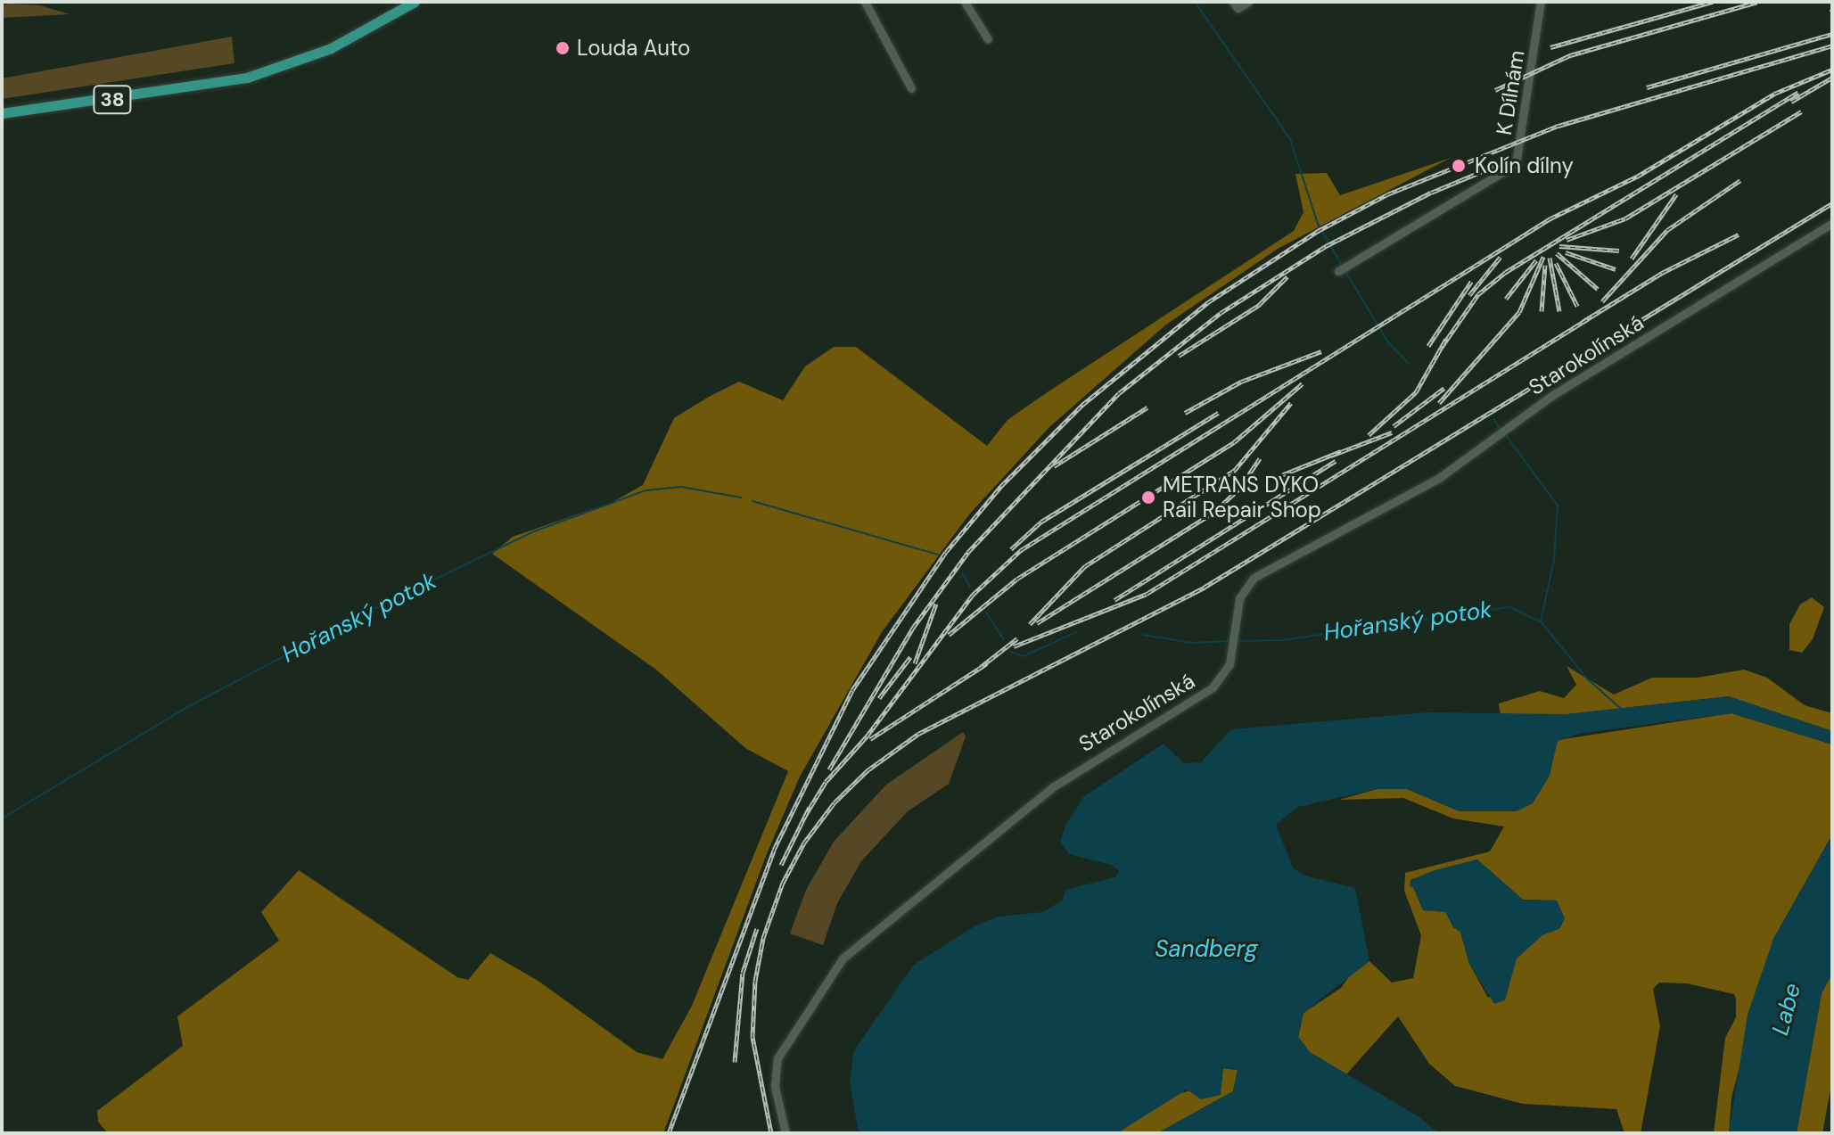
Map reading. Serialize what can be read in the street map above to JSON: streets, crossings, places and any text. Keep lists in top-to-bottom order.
{
  "streets": {
    "main road": ["38"],
    "street": ["K Dílnám", "Starokolínská"]
  },
  "water": ["Hořanský potok", "Sandberg", "Labe"],
  "places": ["Louda Auto", "Kolín dílny", "METRANS DYKO Rail Repair Shop"]
}
